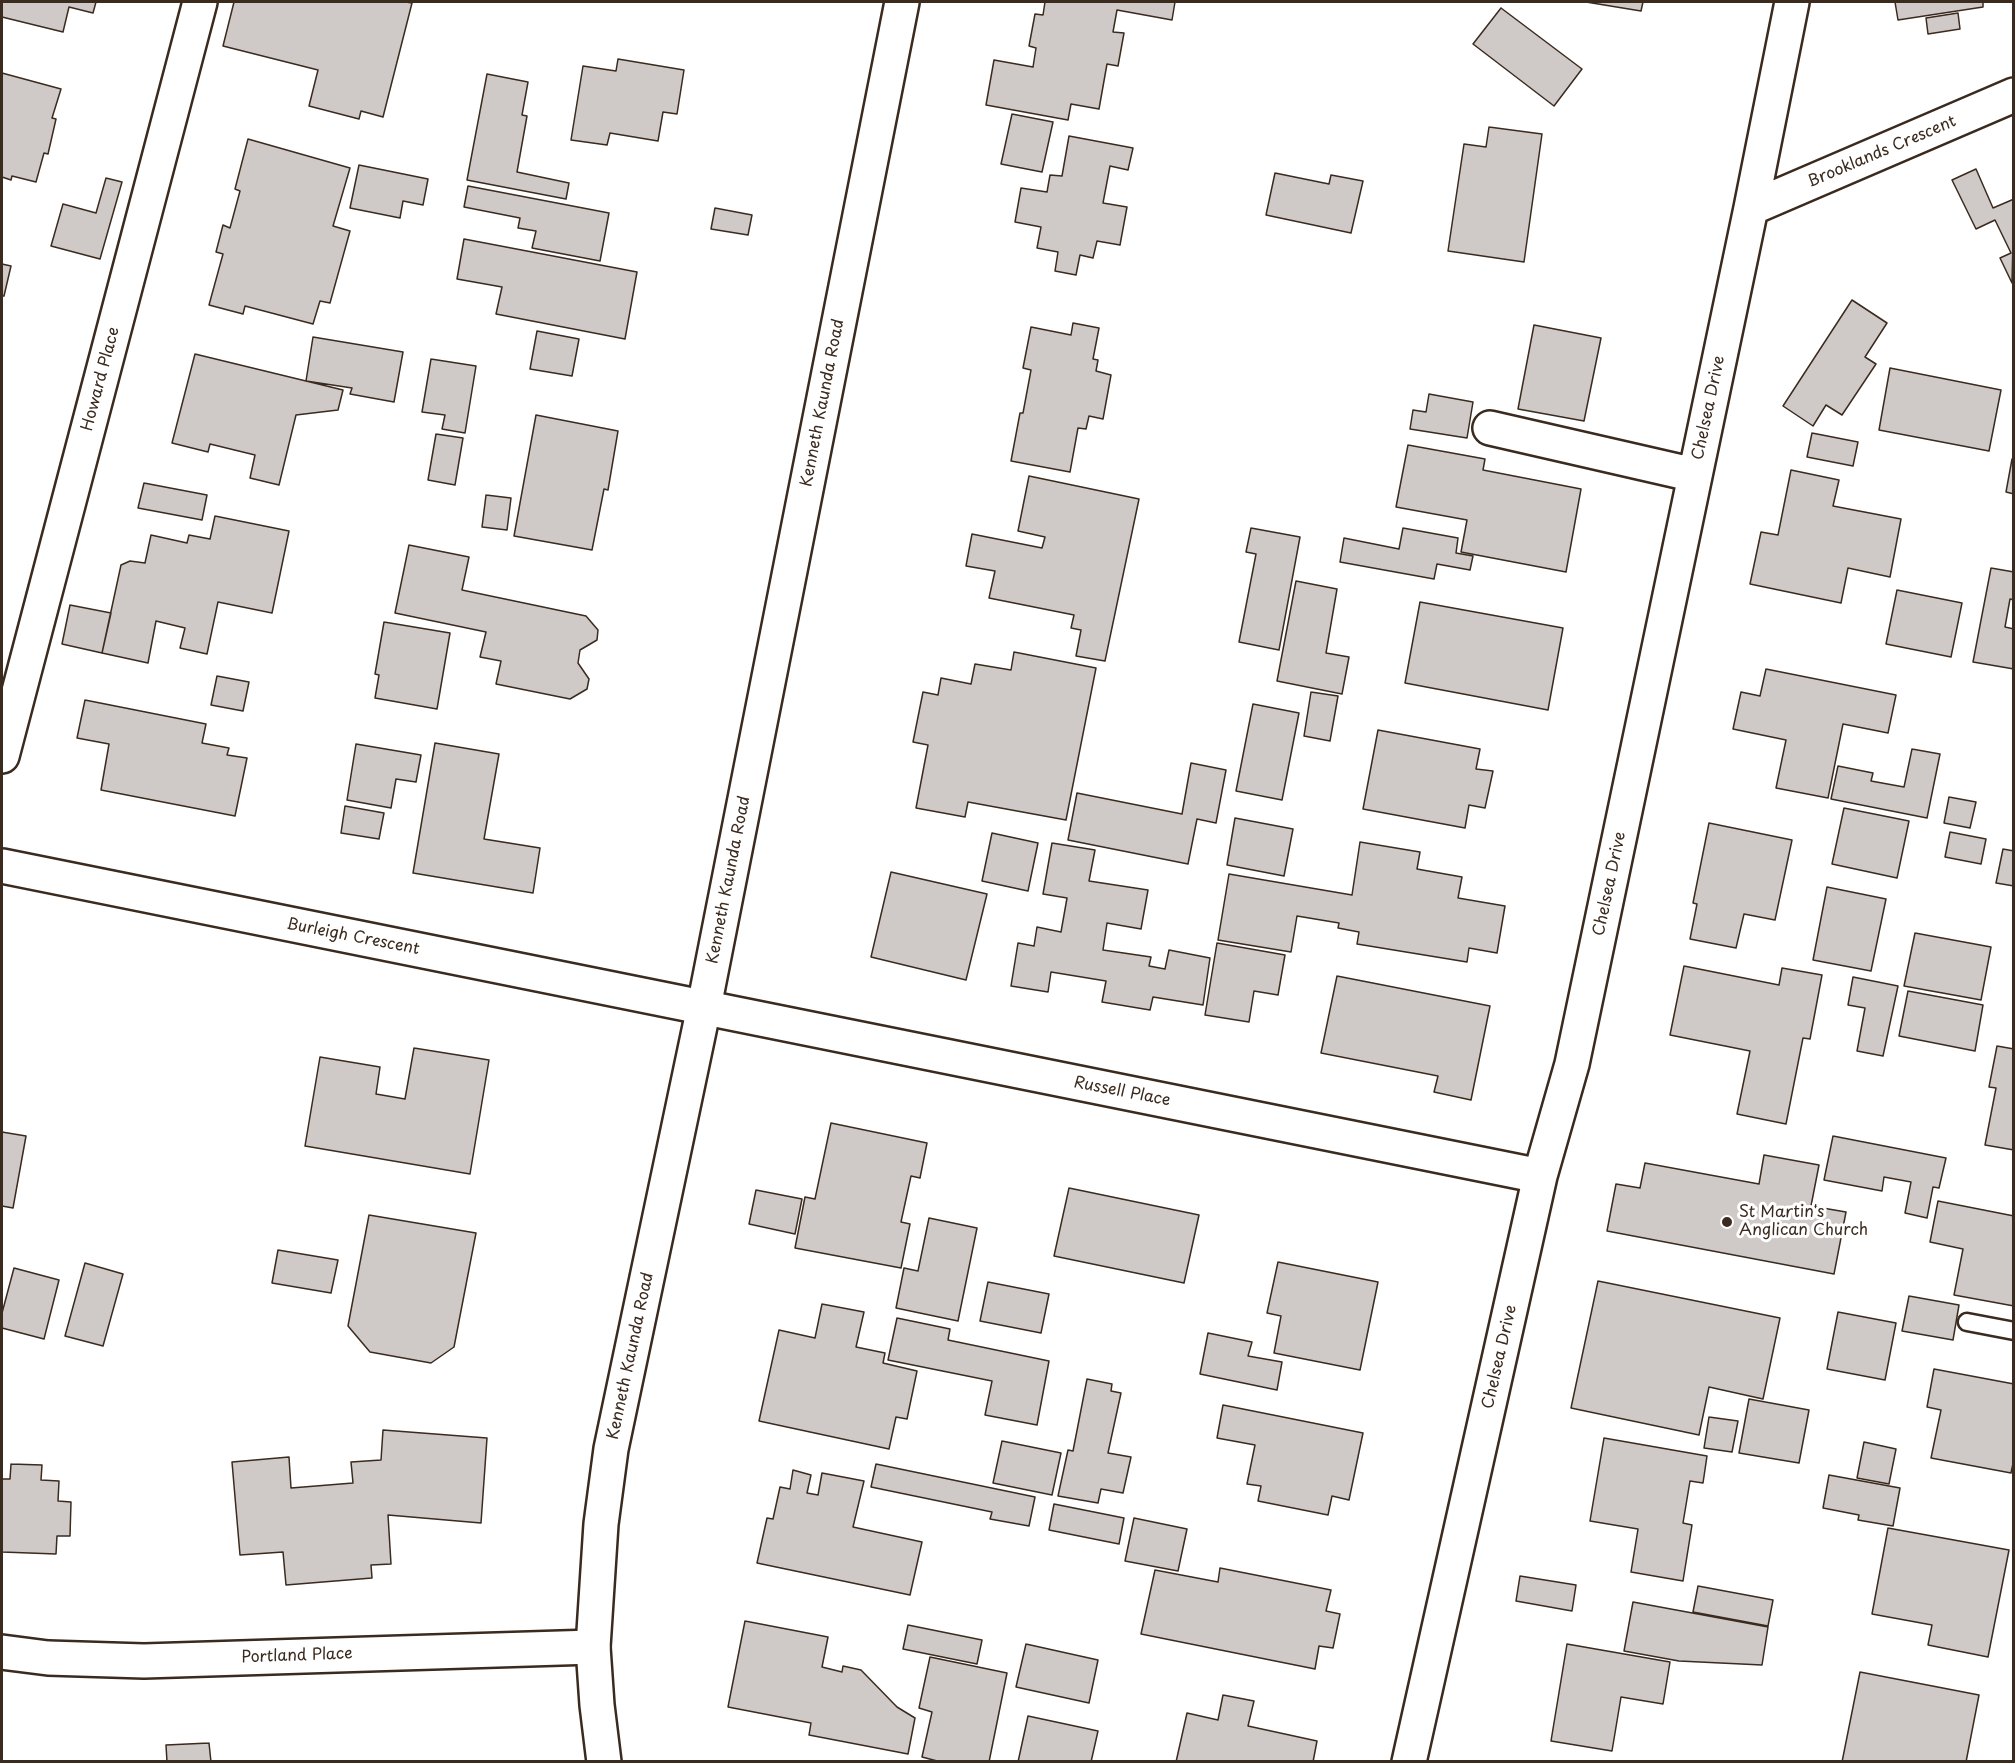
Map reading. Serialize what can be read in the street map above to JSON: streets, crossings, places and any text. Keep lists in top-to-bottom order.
{
  "streets": {
    "street": [
      "Brooklands Crescent",
      "Howard Place",
      "Kenneth Kaunda Road",
      "Chelsea Drive",
      "Burleigh Crescent",
      "Russell Place",
      "Portland Place"
    ]
  },
  "crossings": [
    ["Brooklands Crescent", "Chelsea Drive"],
    ["Kenneth Kaunda Road", "Burleigh Crescent"],
    ["Kenneth Kaunda Road", "Russell Place"],
    ["Kenneth Kaunda Road", "Portland Place"],
    ["Chelsea Drive", "Russell Place"],
    ["Burleigh Crescent", "Russell Place"]
  ],
  "places": ["St Martin's Anglican Church"]
}
